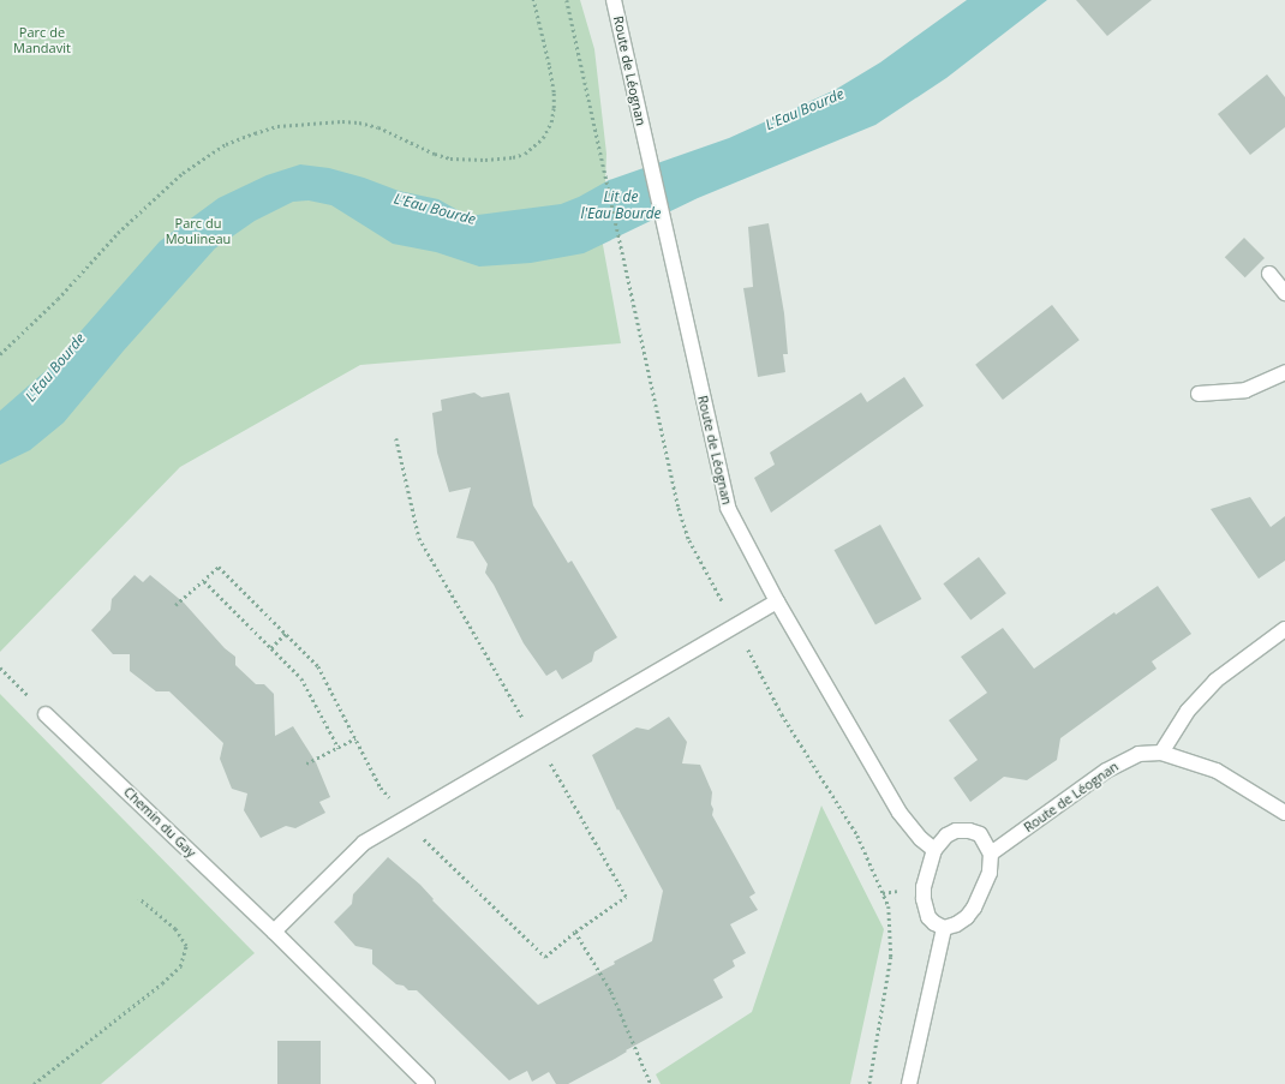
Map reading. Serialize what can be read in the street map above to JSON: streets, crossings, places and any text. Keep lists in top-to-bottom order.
{
  "streets": {
    "street": ["Route de Léognan", "Chemin du Gay"]
  },
  "water": ["L'Eau Bourde", "Lit de l'Eau Bourde"],
  "parks": ["Parc de Mandavit", "Parc du Moulineau"]
}
